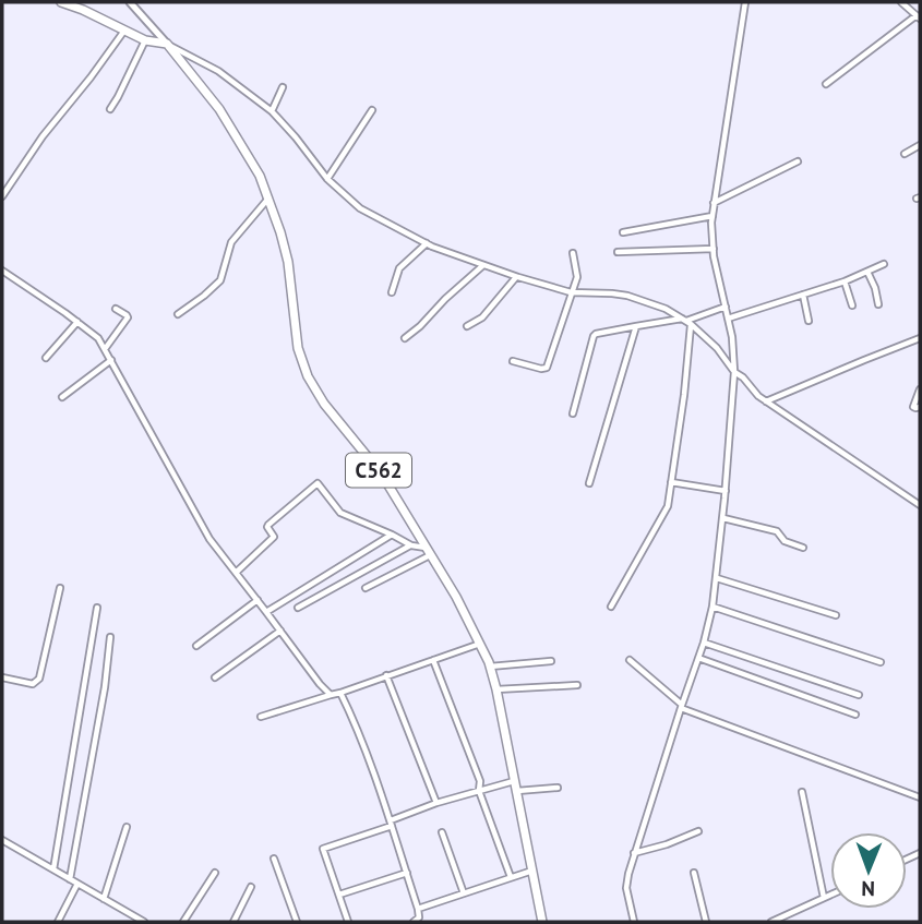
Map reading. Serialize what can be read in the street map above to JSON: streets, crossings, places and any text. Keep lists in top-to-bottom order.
{
  "streets": {
    "main road": ["C562"]
  },
  "north": "bottom"
}
